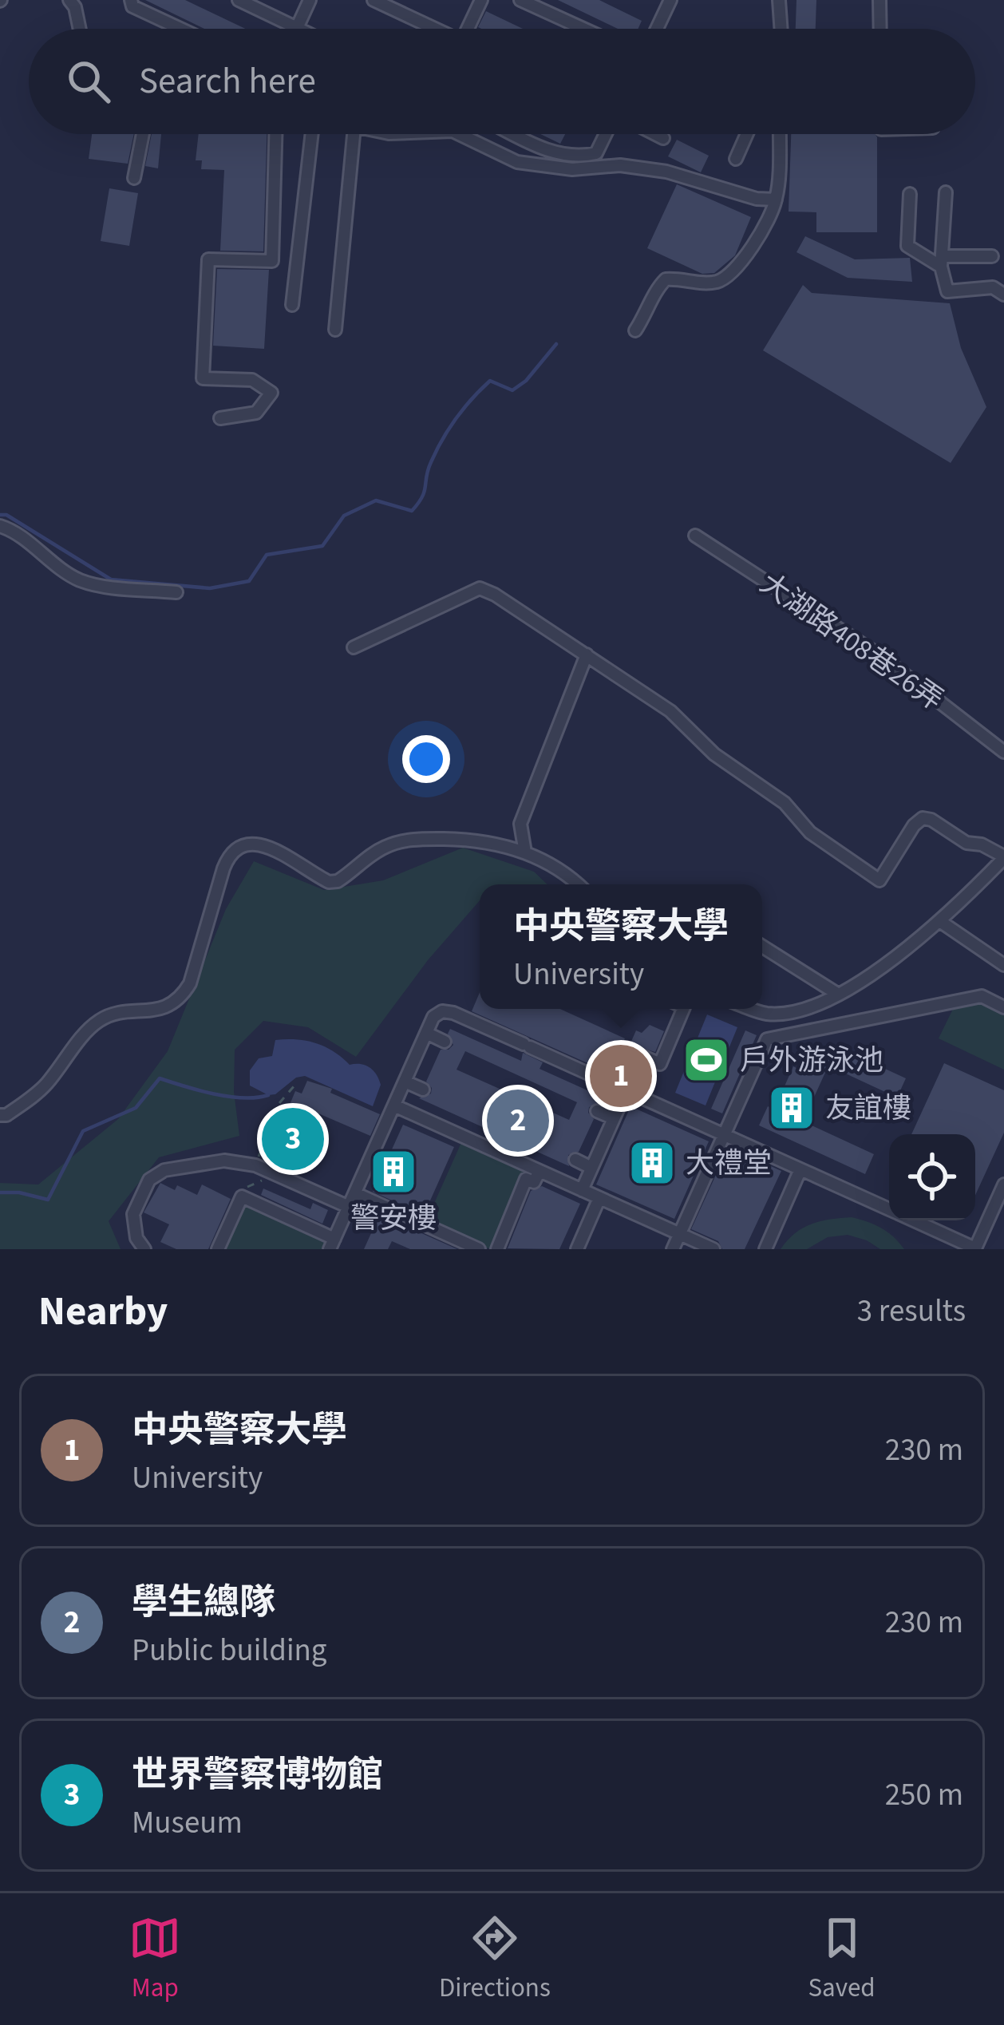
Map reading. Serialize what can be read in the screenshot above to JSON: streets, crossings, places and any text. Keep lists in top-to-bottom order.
{
  "streets": {
    "street": ["大湖路408巷26弄"]
  },
  "places": {
    "sports": ["戶外游泳池"],
    "building": ["友誼樓", "大禮堂", "警安樓"]
  },
  "page": {
    "search": "Search here",
    "popup": ["中央警察大學", "University"],
    "pins": ["1", "2", "3"],
    "heading": ["Nearby", "3 results"],
    "list": [
      {
        "mark": "1",
        "name": "中央警察大學",
        "note": "University",
        "value": "230 m"
      },
      {
        "mark": "2",
        "name": "學生總隊",
        "note": "Public building",
        "value": "230 m"
      },
      {
        "mark": "3",
        "name": "世界警察博物館",
        "note": "Museum",
        "value": "250 m"
      }
    ],
    "nav": ["Map", "Directions", "Saved"]
  }
}
